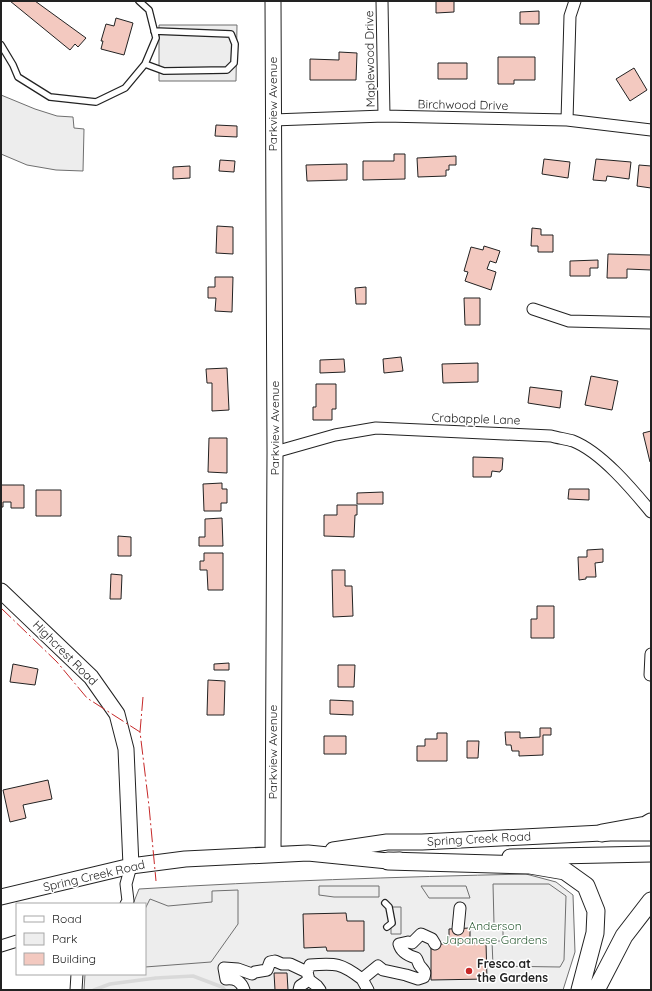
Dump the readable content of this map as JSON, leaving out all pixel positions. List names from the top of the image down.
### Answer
{
  "streets": {
    "street": [
      "Maplewood Drive",
      "Parkview Avenue",
      "Birchwood Drive",
      "Crabapple Lane",
      "Highcrest Road",
      "Spring Creek Road"
    ]
  },
  "crossings": [
    ["Maplewood Drive", "Birchwood Drive"],
    ["Parkview Avenue", "Birchwood Drive"],
    ["Parkview Avenue", "Crabapple Lane"],
    ["Parkview Avenue", "Spring Creek Road"],
    ["Highcrest Road", "Spring Creek Road"]
  ],
  "parks": ["Anderson Japanese Gardens"],
  "places": ["Fresco at the Gardens"],
  "legend": ["Road", "Park", "Building"]
}
